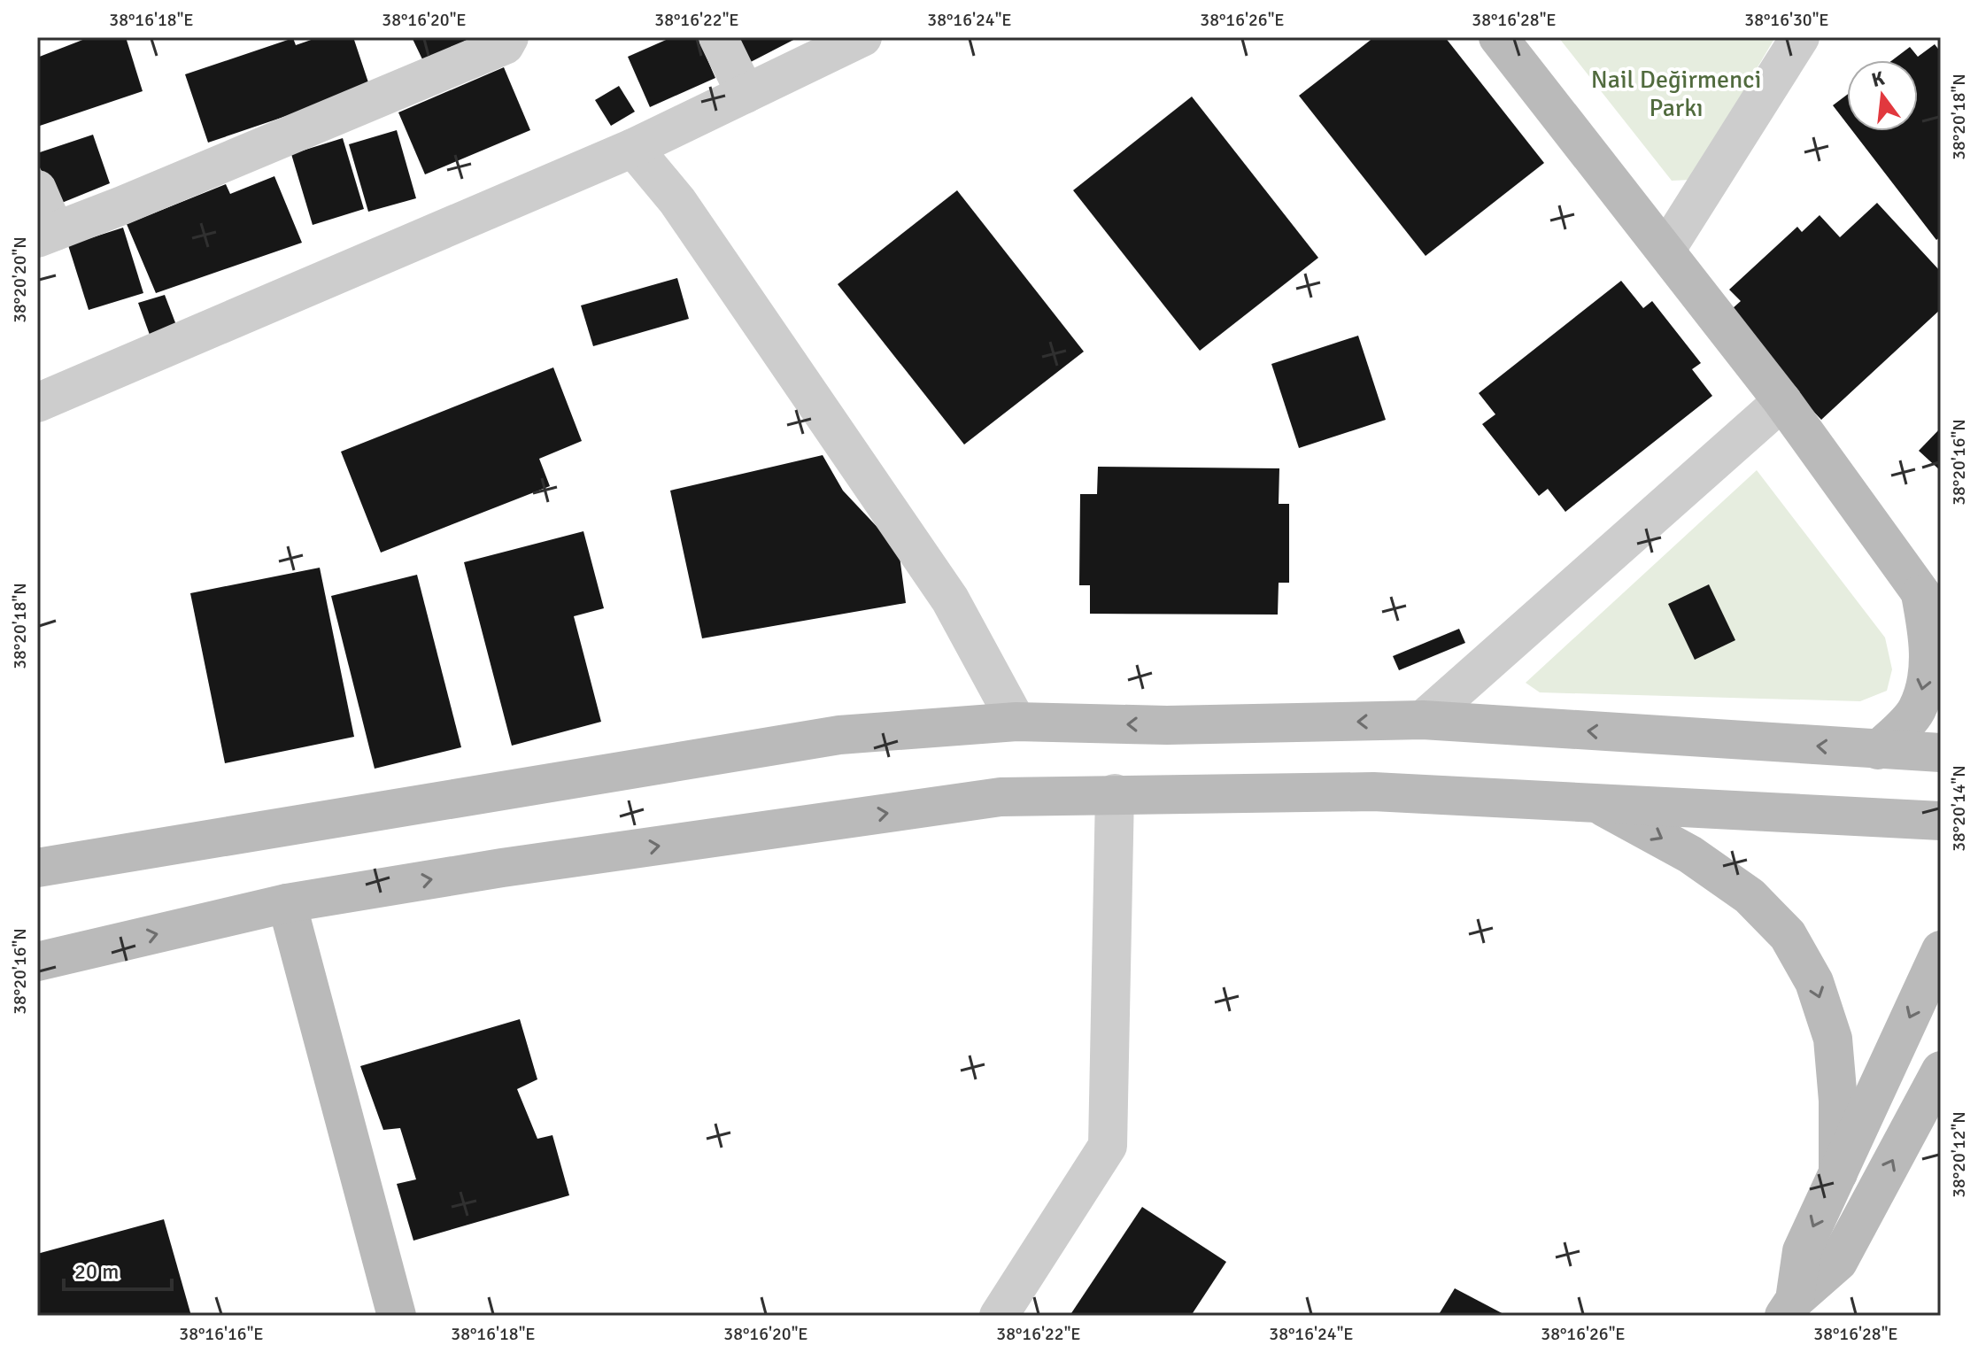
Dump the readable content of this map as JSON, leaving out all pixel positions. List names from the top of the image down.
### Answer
{
  "parks": ["Nail Değirmenci Parkı"],
  "scale_bar": "20 m",
  "north": "top",
  "coordinates": [
    "38°16'18\"E",
    "38°16'20\"E",
    "38°16'22\"E",
    "38°16'24\"E",
    "38°16'26\"E",
    "38°16'28\"E",
    "38°16'30\"E",
    "38°20'18\"N",
    "38°20'20\"N",
    "38°20'16\"N",
    "38°20'14\"N",
    "38°20'12\"N",
    "38°16'16\"E"
  ]
}
